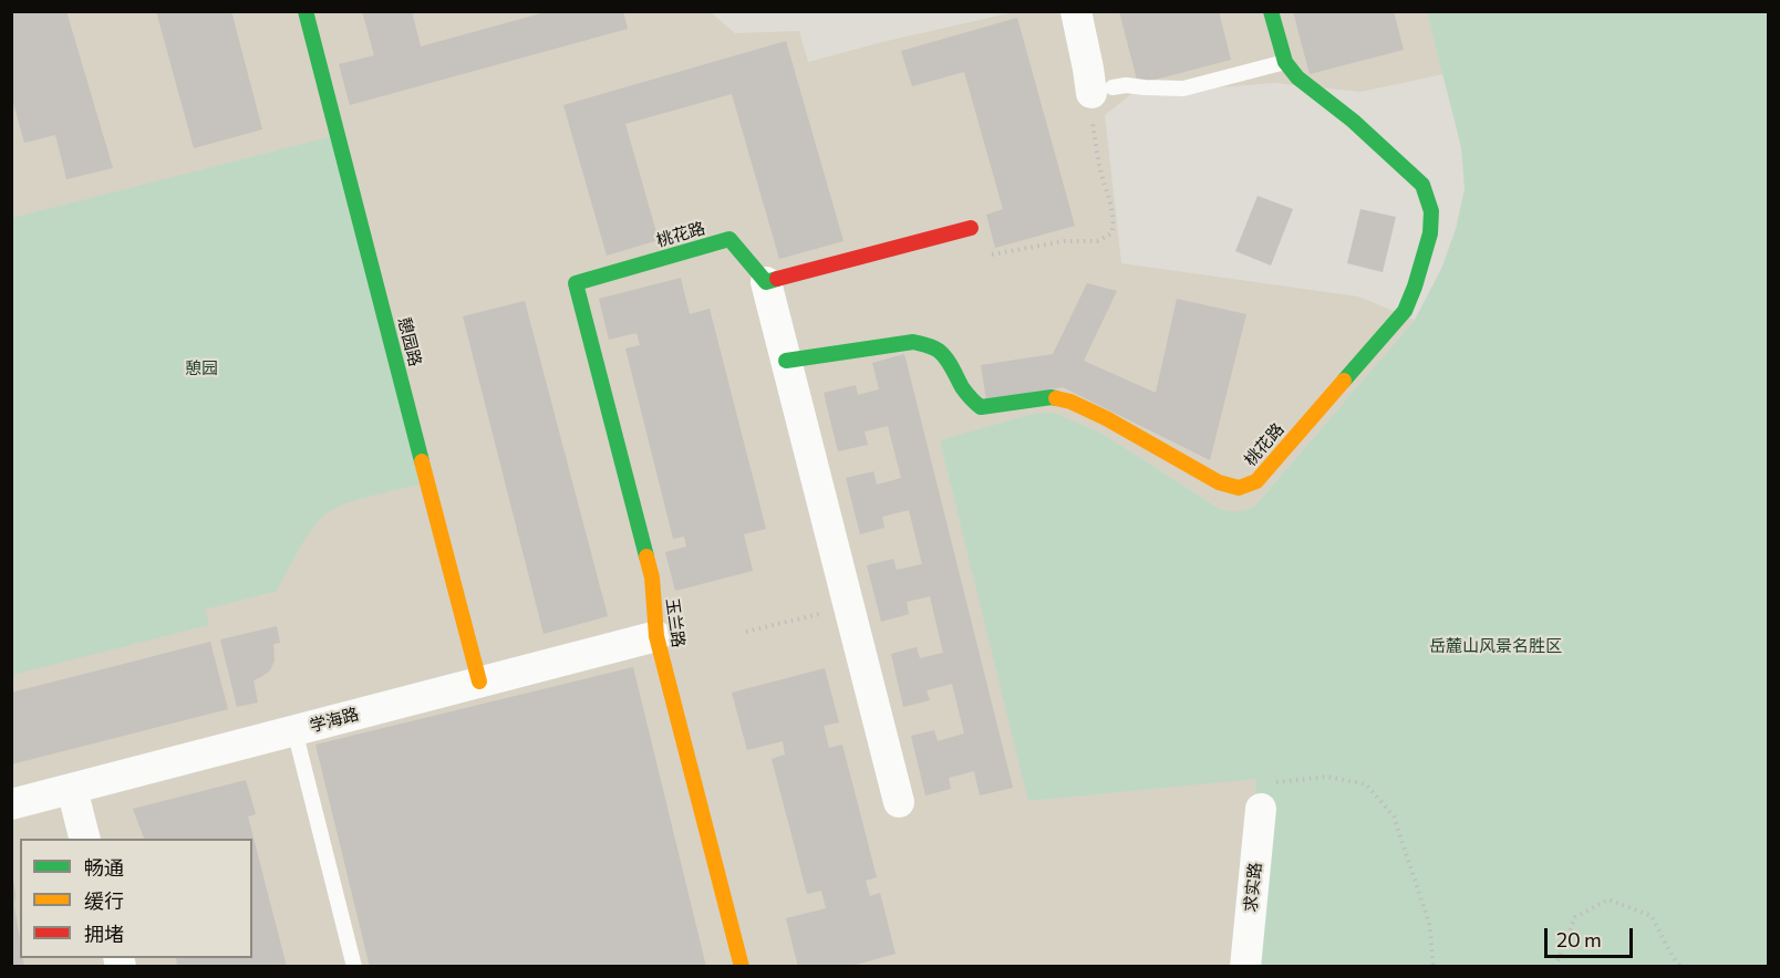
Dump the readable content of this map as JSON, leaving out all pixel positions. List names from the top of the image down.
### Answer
{
  "streets": {
    "street": [
      "桃花路",
      "憩园路",
      "玉兰路",
      "学海路",
      "求实路"
    ]
  },
  "crossings": [
    ["桃花路", "玉兰路"],
    ["憩园路", "学海路"],
    ["玉兰路", "学海路"]
  ],
  "parks": ["憩园", "岳麓山风景名胜区"],
  "legend": ["畅通", "缓行", "拥堵"],
  "scale_bar": "20 m"
}
